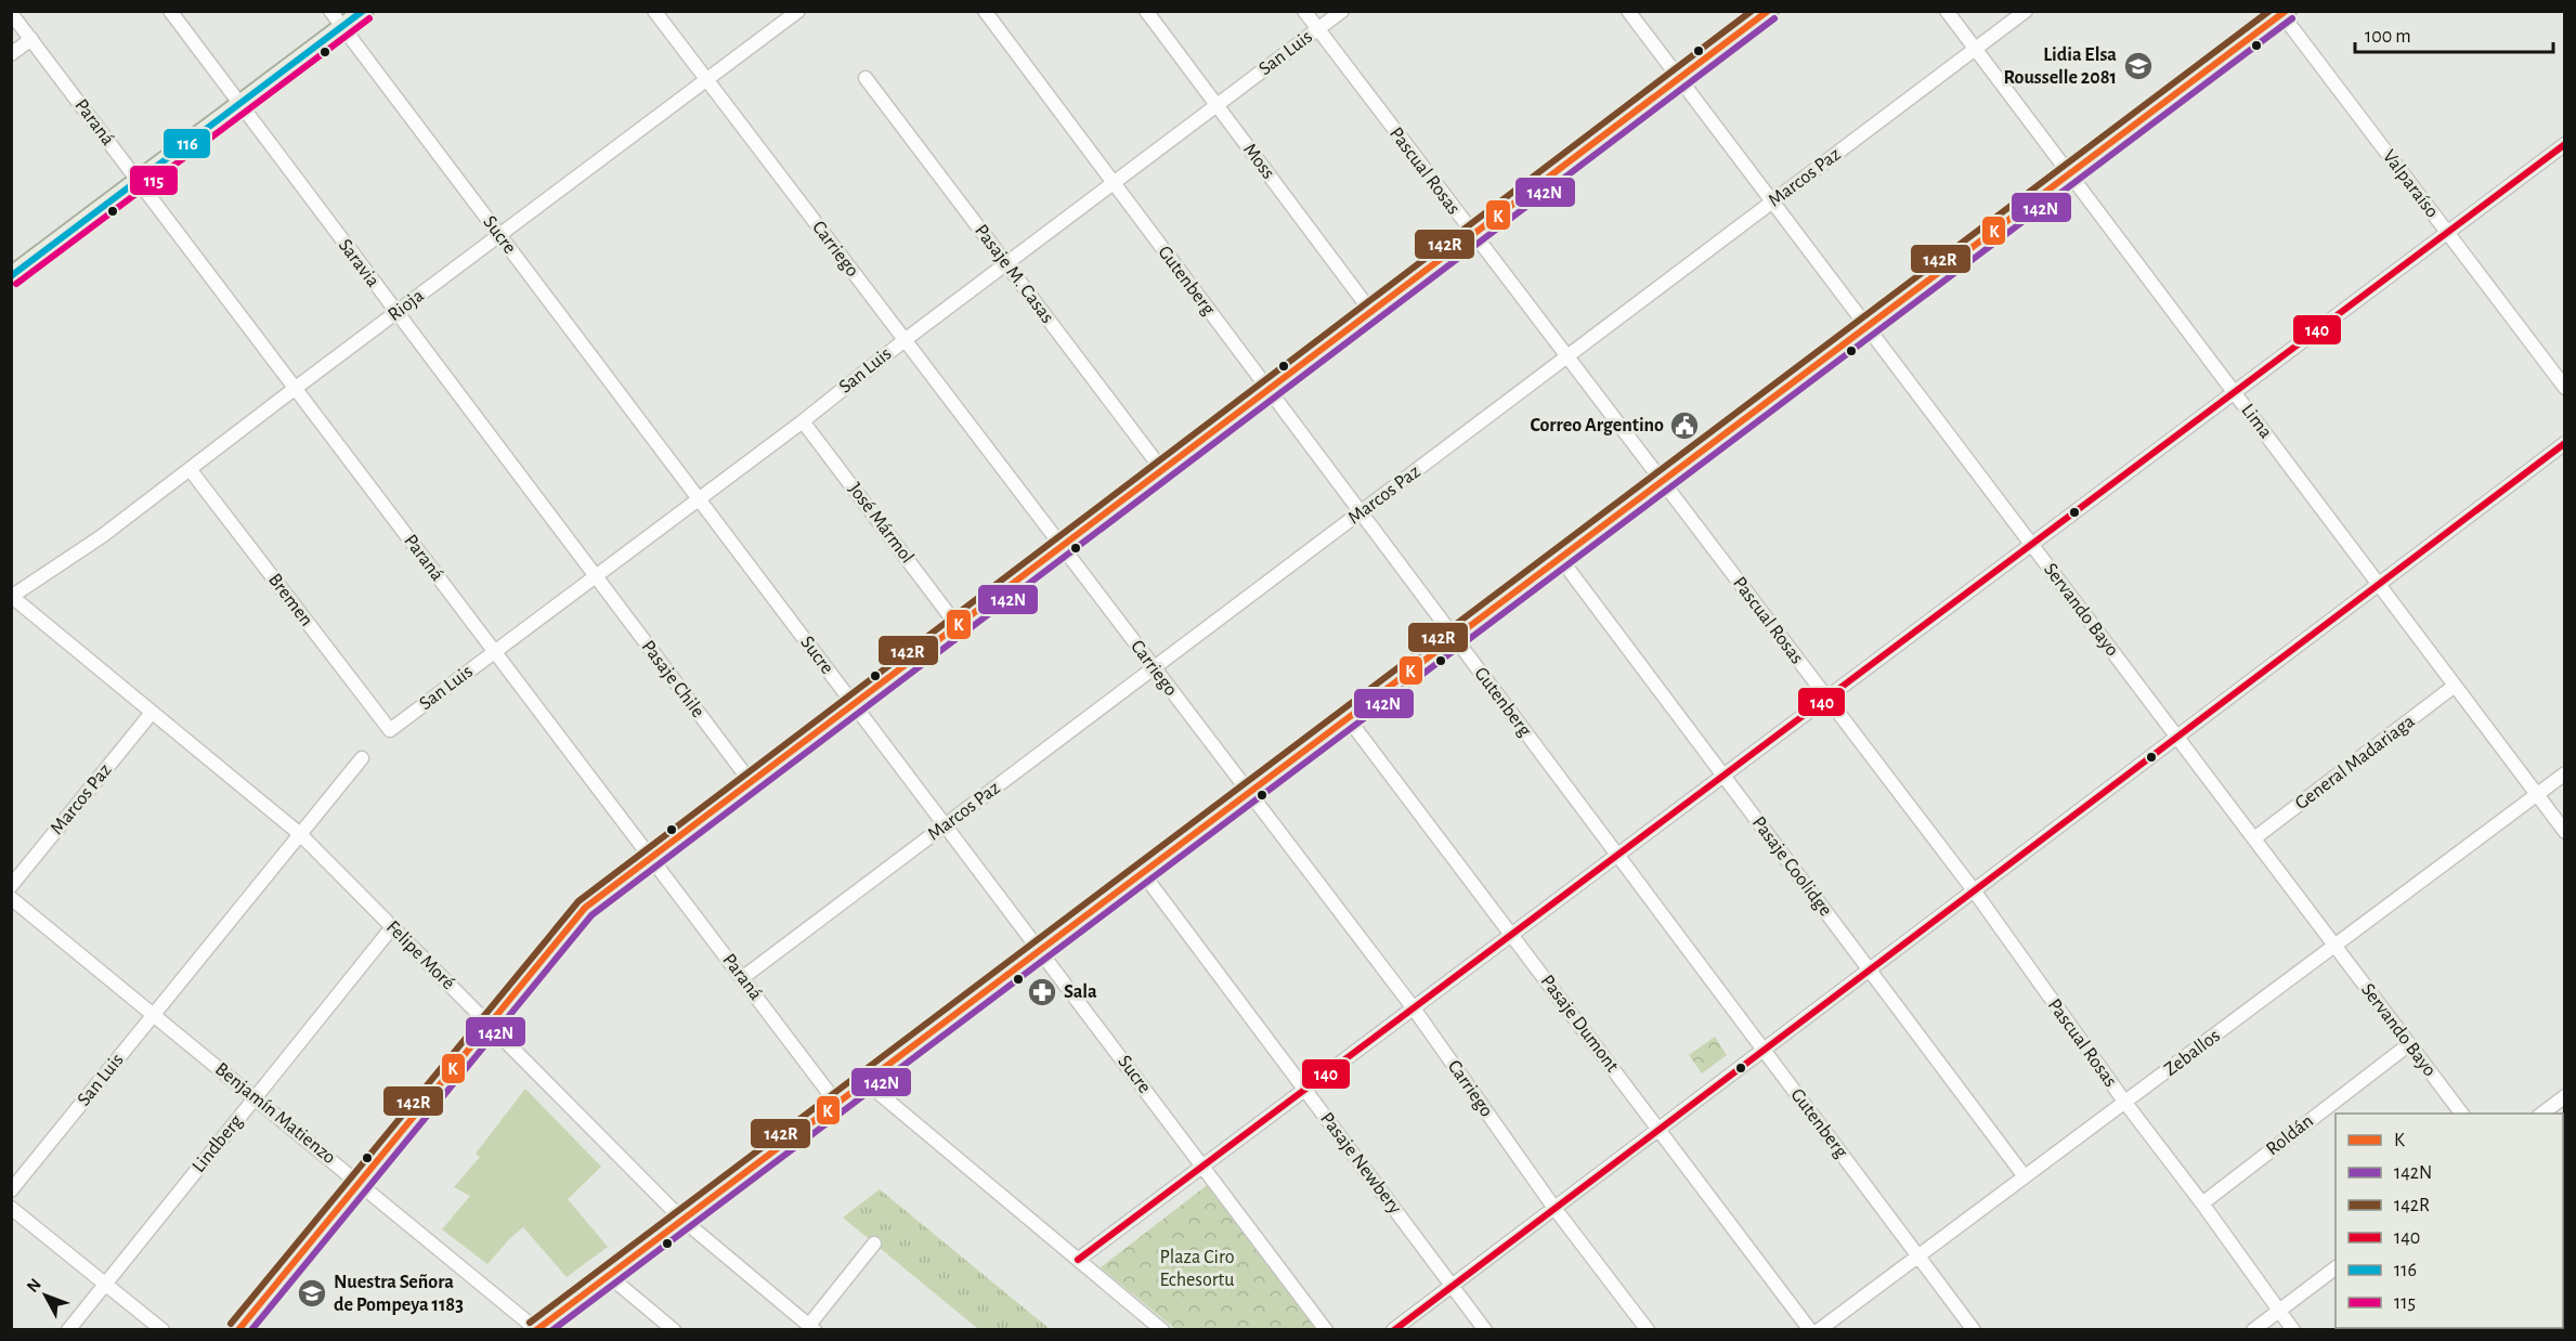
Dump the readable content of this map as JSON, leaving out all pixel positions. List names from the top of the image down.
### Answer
{
  "streets": {
    "street": [
      "San Luis",
      "Paraná",
      "Moss",
      "Pascual Rosas",
      "Marcos Paz",
      "Valparaíso",
      "Sucre",
      "Carriego",
      "Saravia",
      "Pasaje M. Casas",
      "Gutenberg",
      "Rioja",
      "Lima",
      "José Mármol",
      "Bremen",
      "Servando Bayo",
      "Pasaje Chile",
      "General Madariaga",
      "Pasaje Coolidge",
      "Felipe Moré",
      "Pasaje Dumont",
      "Zeballos",
      "Benjamín Matienzo",
      "Roldán",
      "Lindberg",
      "Pasaje Newbery"
    ]
  },
  "crossings": [
    ["San Luis", "Paraná"],
    ["San Luis", "Moss"],
    ["San Luis", "Pascual Rosas"],
    ["San Luis", "Sucre"],
    ["San Luis", "Carriego"],
    ["San Luis", "Saravia"],
    ["San Luis", "Pasaje M. Casas"],
    ["San Luis", "Gutenberg"],
    ["San Luis", "José Mármol"],
    ["San Luis", "Bremen"],
    ["San Luis", "Pasaje Chile"],
    ["San Luis", "Felipe Moré"],
    ["San Luis", "Benjamín Matienzo"],
    ["Paraná", "Marcos Paz"],
    ["Paraná", "Rioja"],
    ["Pascual Rosas", "Marcos Paz"],
    ["Pascual Rosas", "Zeballos"],
    ["Pascual Rosas", "Roldán"],
    ["Marcos Paz", "Sucre"],
    ["Marcos Paz", "Carriego"],
    ["Marcos Paz", "Gutenberg"],
    ["Marcos Paz", "Lima"],
    ["Marcos Paz", "Servando Bayo"],
    ["Marcos Paz", "Felipe Moré"],
    ["Sucre", "Rioja"],
    ["Carriego", "Rioja"],
    ["Saravia", "Rioja"],
    ["Saravia", "Pasaje Chile"],
    ["Gutenberg", "Zeballos"],
    ["Rioja", "Bremen"],
    ["Rioja", "Felipe Moré"],
    ["Lima", "General Madariaga"],
    ["Lima", "Zeballos"],
    ["Servando Bayo", "General Madariaga"],
    ["Servando Bayo", "Zeballos"],
    ["Servando Bayo", "Roldán"],
    ["Pasaje Coolidge", "Zeballos"],
    ["Felipe Moré", "Lindberg"],
    ["Benjamín Matienzo", "Lindberg"]
  ],
  "parks": ["Plaza Ciro Echesortu"],
  "places": {
    "school or university": ["Lidia Elsa Rousselle 2081", "Nuestra Señora de Pompeya 1183"],
    "public building": ["Correo Argentino"],
    "pharmacy": ["Sala"]
  },
  "lines": [
    "transit line K",
    "transit line 142R",
    "transit line 116",
    "transit line 142N",
    "transit line 115",
    "transit line 140"
  ],
  "legend": [
    "K",
    "142N",
    "142R",
    "140",
    "116",
    "115"
  ],
  "scale_bar": "100 m",
  "north": "top left"
}
